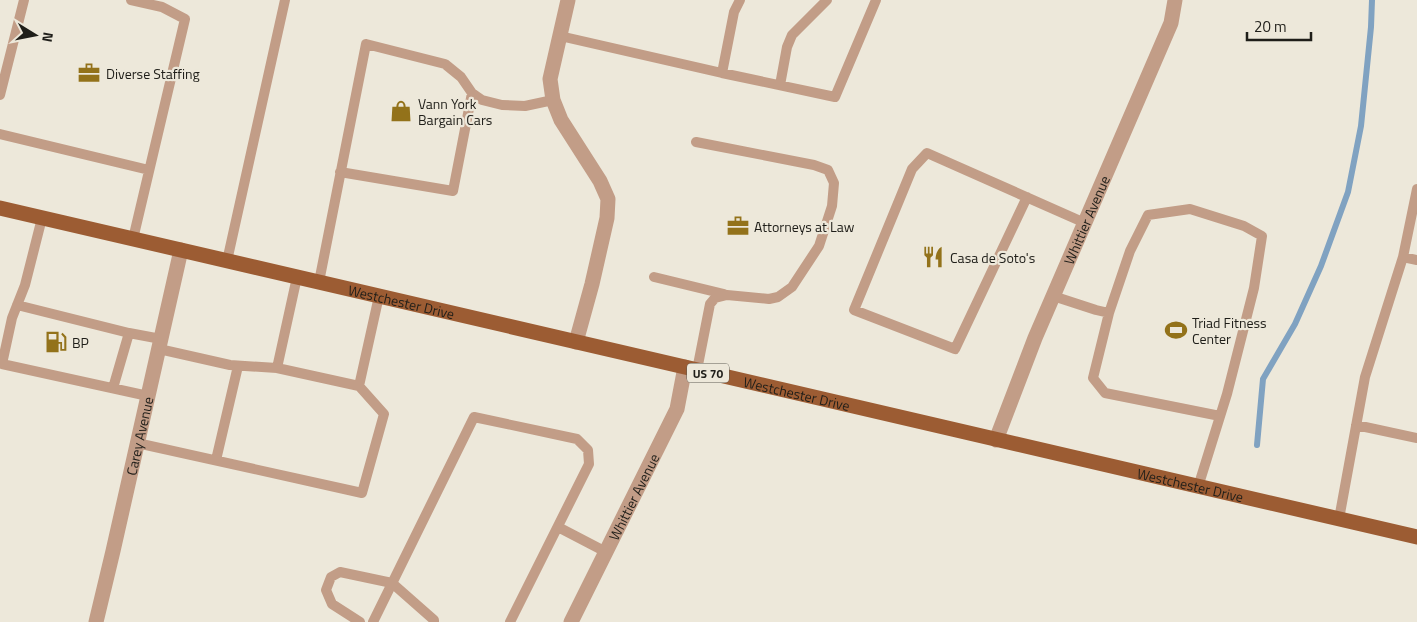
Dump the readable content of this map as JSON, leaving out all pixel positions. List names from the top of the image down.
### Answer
{
  "streets": {
    "main road": ["Westchester Drive", "US 70"],
    "street": ["Whittier Avenue", "Carey Avenue"]
  },
  "crossings": [
    ["Whittier Avenue", "Westchester Drive"],
    ["Westchester Drive", "Carey Avenue"]
  ],
  "places": {
    "office": ["Diverse Staffing", "Attorneys at Law"],
    "shop": ["Vann York Bargain Cars"],
    "restaurant": ["Casa de Soto's"],
    "sports": ["Triad Fitness Center"],
    "fuel station": ["BP"]
  },
  "scale_bar": "20 m",
  "north": "right"
}
